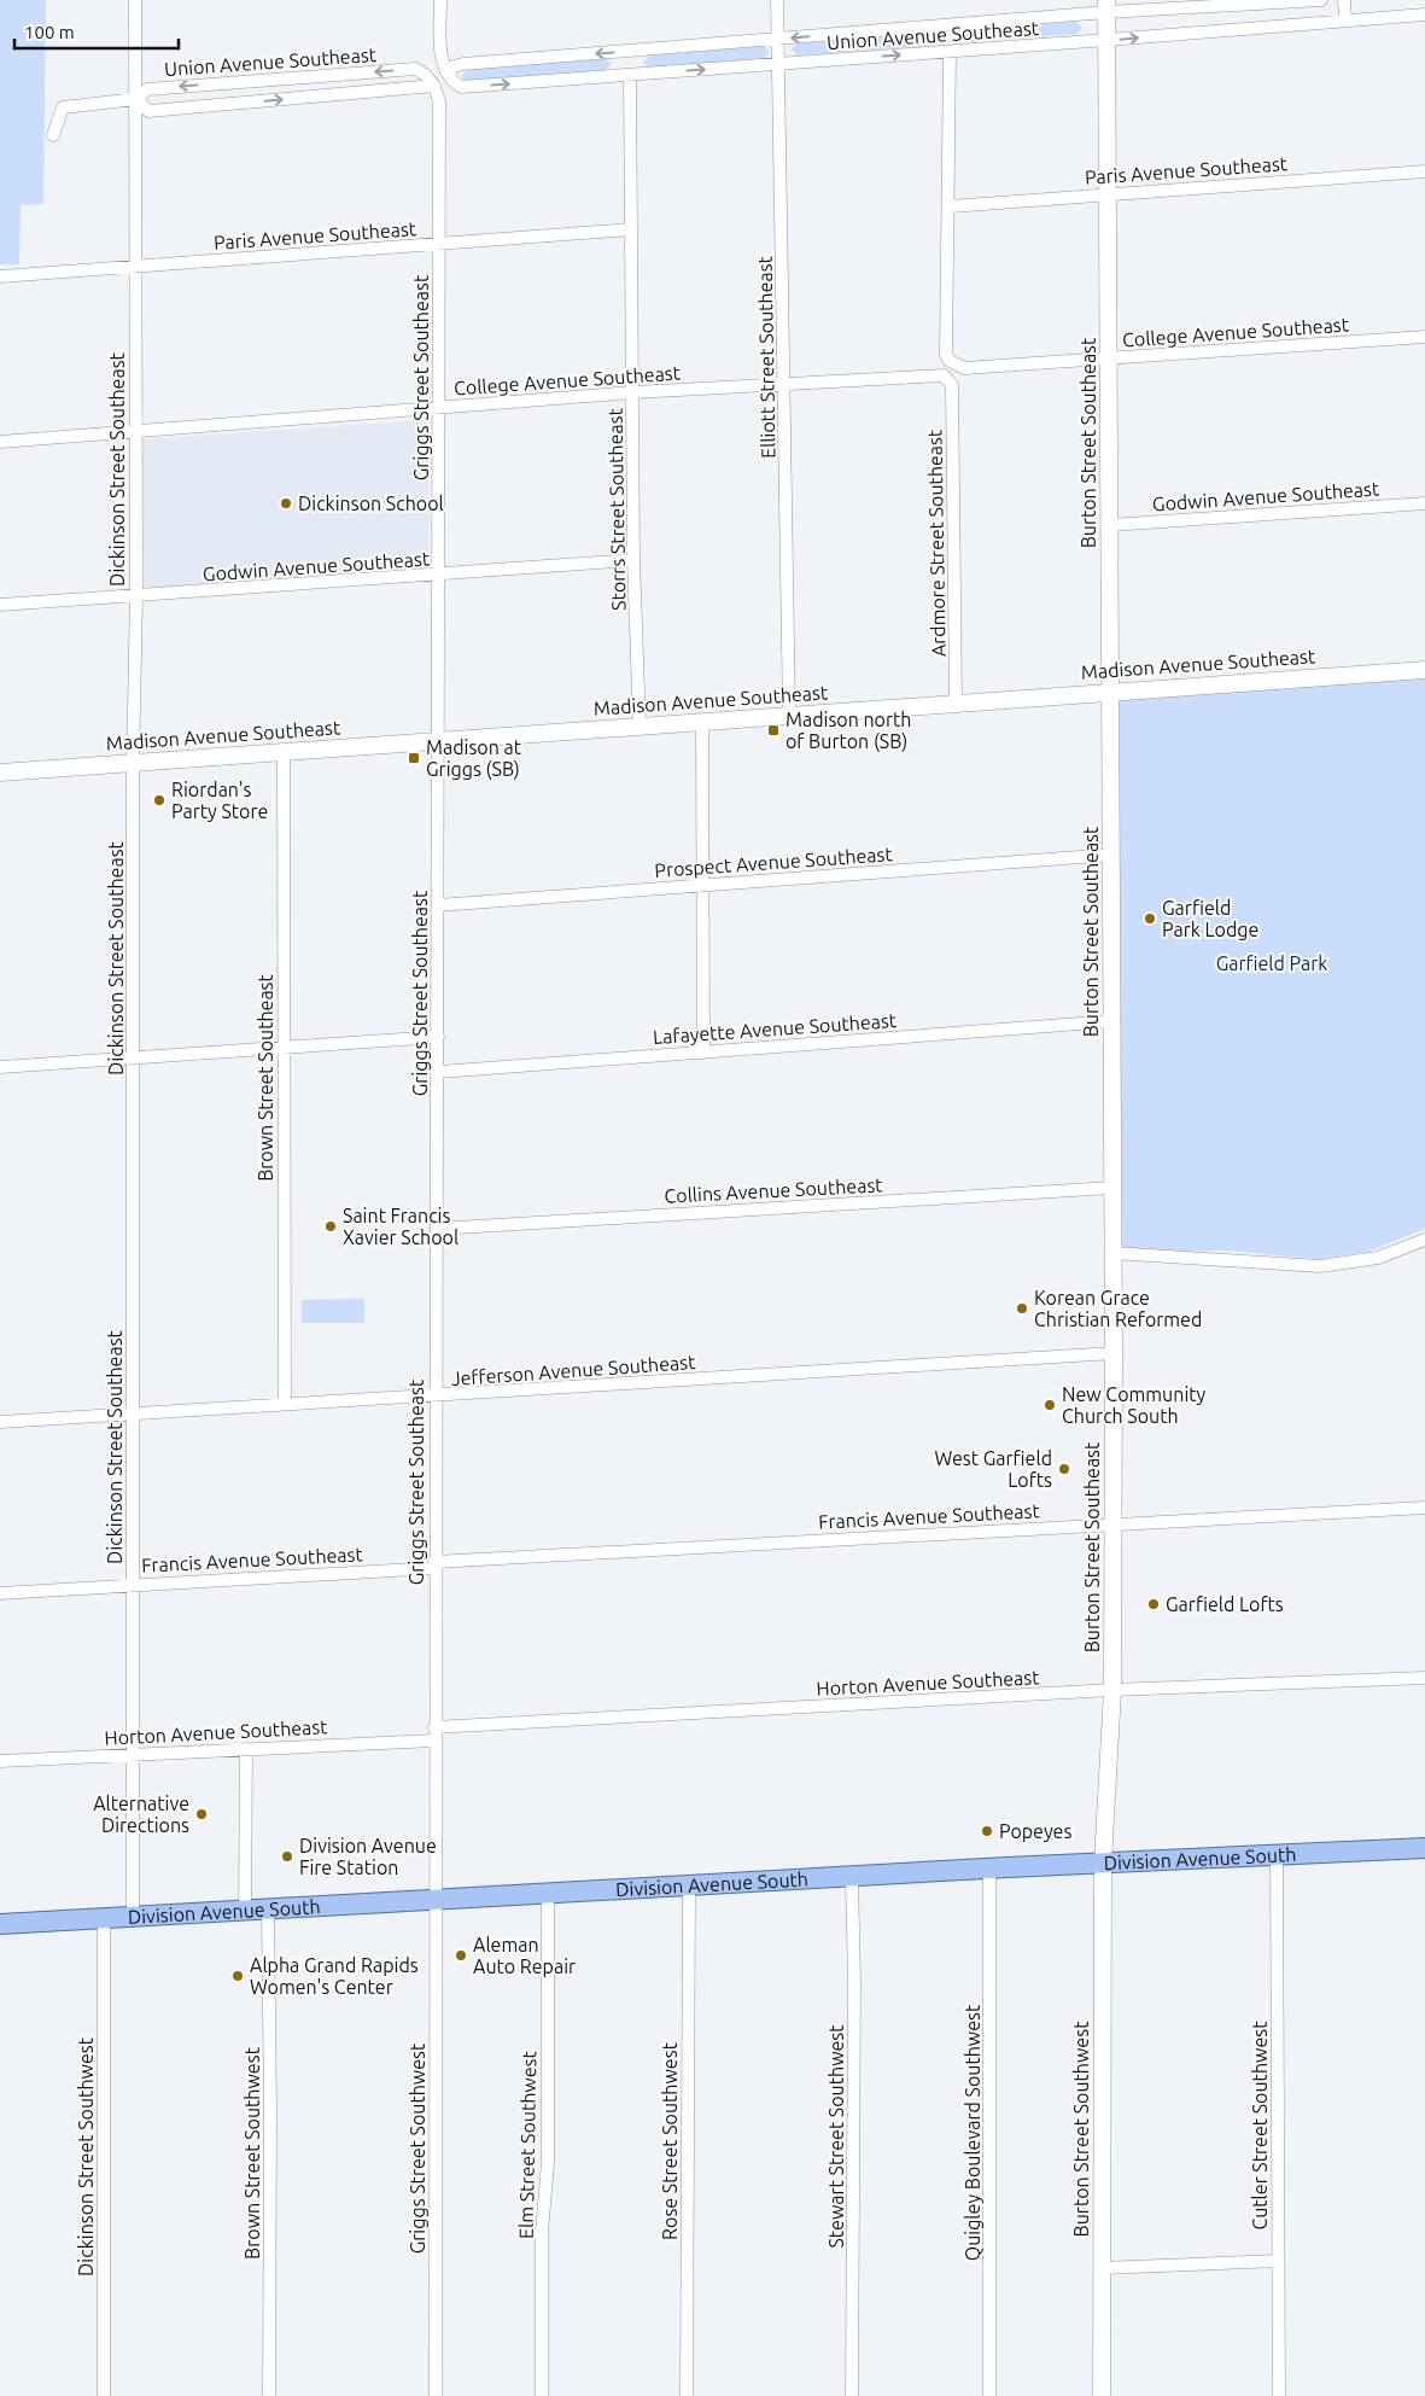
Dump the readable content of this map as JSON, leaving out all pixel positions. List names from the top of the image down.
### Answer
{
  "streets": {
    "main road": [
      "Burton Street Southeast",
      "Madison Avenue Southeast",
      "Division Avenue South",
      "Burton Street Southwest"
    ],
    "street": [
      "Union Avenue Southeast",
      "Paris Avenue Southeast",
      "College Avenue Southeast",
      "Elliott Street Southeast",
      "Griggs Street Southeast",
      "Dickinson Street Southeast",
      "Godwin Avenue Southeast",
      "Storrs Street Southeast",
      "Ardmore Street Southeast",
      "Prospect Avenue Southeast",
      "Lafayette Avenue Southeast",
      "Brown Street Southeast",
      "Collins Avenue Southeast",
      "Jefferson Avenue Southeast",
      "Francis Avenue Southeast",
      "Horton Avenue Southeast",
      "Cutler Street Southwest",
      "Quigley Boulevard Southwest",
      "Stewart Street Southwest",
      "Rose Street Southwest",
      "Elm Street Southwest",
      "Griggs Street Southwest",
      "Brown Street Southwest",
      "Dickinson Street Southwest"
    ]
  },
  "crossings": [
    ["Union Avenue Southeast", "Elliott Street Southeast"],
    ["Union Avenue Southeast", "Griggs Street Southeast"],
    ["Union Avenue Southeast", "Burton Street Southeast"],
    ["Union Avenue Southeast", "Dickinson Street Southeast"],
    ["Union Avenue Southeast", "Storrs Street Southeast"],
    ["Paris Avenue Southeast", "College Avenue Southeast"],
    ["Paris Avenue Southeast", "Griggs Street Southeast"],
    ["Paris Avenue Southeast", "Burton Street Southeast"],
    ["Paris Avenue Southeast", "Dickinson Street Southeast"],
    ["Paris Avenue Southeast", "Storrs Street Southeast"],
    ["College Avenue Southeast", "Elliott Street Southeast"],
    ["College Avenue Southeast", "Griggs Street Southeast"],
    ["College Avenue Southeast", "Burton Street Southeast"],
    ["College Avenue Southeast", "Dickinson Street Southeast"],
    ["College Avenue Southeast", "Storrs Street Southeast"],
    ["College Avenue Southeast", "Ardmore Street Southeast"],
    ["Elliott Street Southeast", "Madison Avenue Southeast"],
    ["Griggs Street Southeast", "Godwin Avenue Southeast"],
    ["Griggs Street Southeast", "Madison Avenue Southeast"],
    ["Griggs Street Southeast", "Prospect Avenue Southeast"],
    ["Griggs Street Southeast", "Lafayette Avenue Southeast"],
    ["Griggs Street Southeast", "Collins Avenue Southeast"],
    ["Griggs Street Southeast", "Jefferson Avenue Southeast"],
    ["Griggs Street Southeast", "Francis Avenue Southeast"],
    ["Griggs Street Southeast", "Horton Avenue Southeast"],
    ["Griggs Street Southeast", "Division Avenue South"],
    ["Griggs Street Southeast", "Griggs Street Southwest"],
    ["Burton Street Southeast", "Godwin Avenue Southeast"],
    ["Burton Street Southeast", "Madison Avenue Southeast"],
    ["Burton Street Southeast", "Prospect Avenue Southeast"],
    ["Burton Street Southeast", "Lafayette Avenue Southeast"],
    ["Burton Street Southeast", "Collins Avenue Southeast"],
    ["Burton Street Southeast", "Jefferson Avenue Southeast"],
    ["Burton Street Southeast", "Francis Avenue Southeast"],
    ["Burton Street Southeast", "Horton Avenue Southeast"],
    ["Burton Street Southeast", "Division Avenue South"],
    ["Burton Street Southeast", "Burton Street Southwest"],
    ["Dickinson Street Southeast", "Godwin Avenue Southeast"],
    ["Dickinson Street Southeast", "Madison Avenue Southeast"],
    ["Dickinson Street Southeast", "Jefferson Avenue Southeast"],
    ["Dickinson Street Southeast", "Francis Avenue Southeast"],
    ["Dickinson Street Southeast", "Horton Avenue Southeast"],
    ["Dickinson Street Southeast", "Division Avenue South"],
    ["Godwin Avenue Southeast", "Storrs Street Southeast"],
    ["Storrs Street Southeast", "Madison Avenue Southeast"],
    ["Ardmore Street Southeast", "Madison Avenue Southeast"],
    ["Madison Avenue Southeast", "Brown Street Southeast"],
    ["Brown Street Southeast", "Jefferson Avenue Southeast"],
    ["Division Avenue South", "Cutler Street Southwest"],
    ["Division Avenue South", "Burton Street Southwest"],
    ["Division Avenue South", "Quigley Boulevard Southwest"],
    ["Division Avenue South", "Stewart Street Southwest"],
    ["Division Avenue South", "Rose Street Southwest"],
    ["Division Avenue South", "Elm Street Southwest"],
    ["Division Avenue South", "Griggs Street Southwest"],
    ["Division Avenue South", "Brown Street Southwest"],
    ["Division Avenue South", "Dickinson Street Southwest"]
  ],
  "parks": ["Garfield Park"],
  "places": {
    "other": [
      "Dickinson School",
      "Riordan's Party Store",
      "Garfield Park Lodge",
      "Saint Francis Xavier School",
      "Korean Grace Christian Reformed",
      "New Community Church South",
      "West Garfield Lofts",
      "Garfield Lofts",
      "Alternative Directions",
      "Popeyes",
      "Division Avenue Fire Station",
      "Aleman Auto Repair",
      "Alpha Grand Rapids Women's Center"
    ],
    "transit": ["Madison north of Burton (SB)", "Madison at Griggs (SB)"]
  },
  "scale_bar": "100 m"
}
